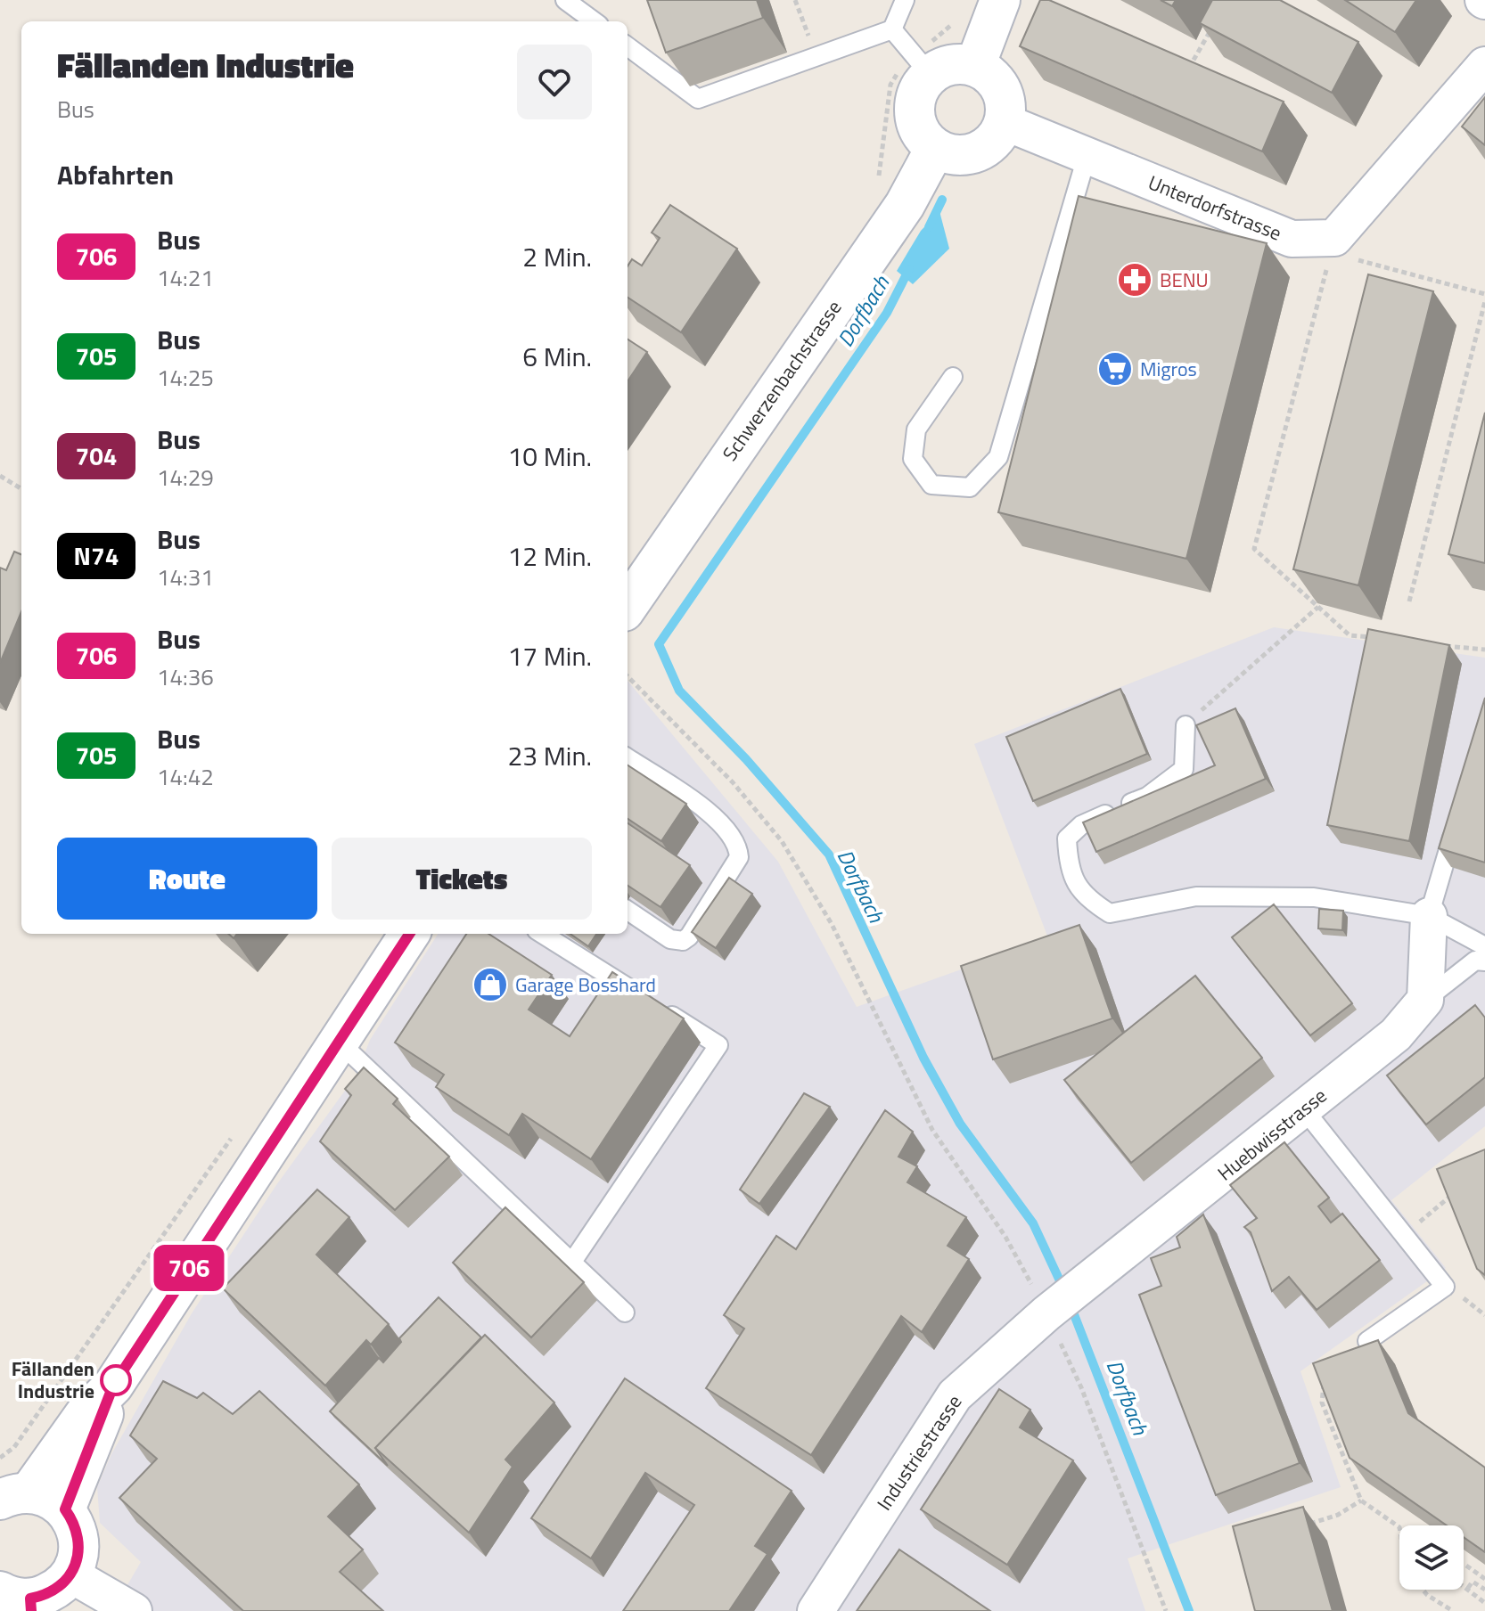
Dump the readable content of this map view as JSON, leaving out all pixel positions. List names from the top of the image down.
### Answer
{
  "streets": {
    "main road": ["Schwerzenbachstrasse"],
    "street": ["Unterdorfstrasse", "Huebwisstrasse", "Industriestrasse"]
  },
  "crossings": [
    ["Unterdorfstrasse", "Schwerzenbachstrasse"],
    ["Huebwisstrasse", "Industriestrasse"]
  ],
  "water": ["Dorfbach"],
  "places": {
    "pharmacy": ["BENU"],
    "supermarket": ["Migros"],
    "shop": ["Garage Bosshard"],
    "other": ["Fällanden Industrie"]
  },
  "lines": ["bus line 706"],
  "page": {
    "on_map": "706",
    "heading": [
      ["Fällanden Industrie", "Bus"],
      "Abfahrten"
    ],
    "list": [
      {
        "mark": "706",
        "name": "Bus",
        "note": "14:21",
        "value": "2 Min."
      },
      {
        "mark": "705",
        "name": "Bus",
        "note": "14:25",
        "value": "6 Min."
      },
      {
        "mark": "704",
        "name": "Bus",
        "note": "14:29",
        "value": "10 Min."
      },
      {
        "mark": "N74",
        "name": "Bus",
        "note": "14:31",
        "value": "12 Min."
      },
      {
        "mark": "706",
        "name": "Bus",
        "note": "14:36",
        "value": "17 Min."
      },
      {
        "mark": "705",
        "name": "Bus",
        "note": "14:42",
        "value": "23 Min."
      }
    ],
    "buttons": ["Route", "Tickets"]
  }
}
